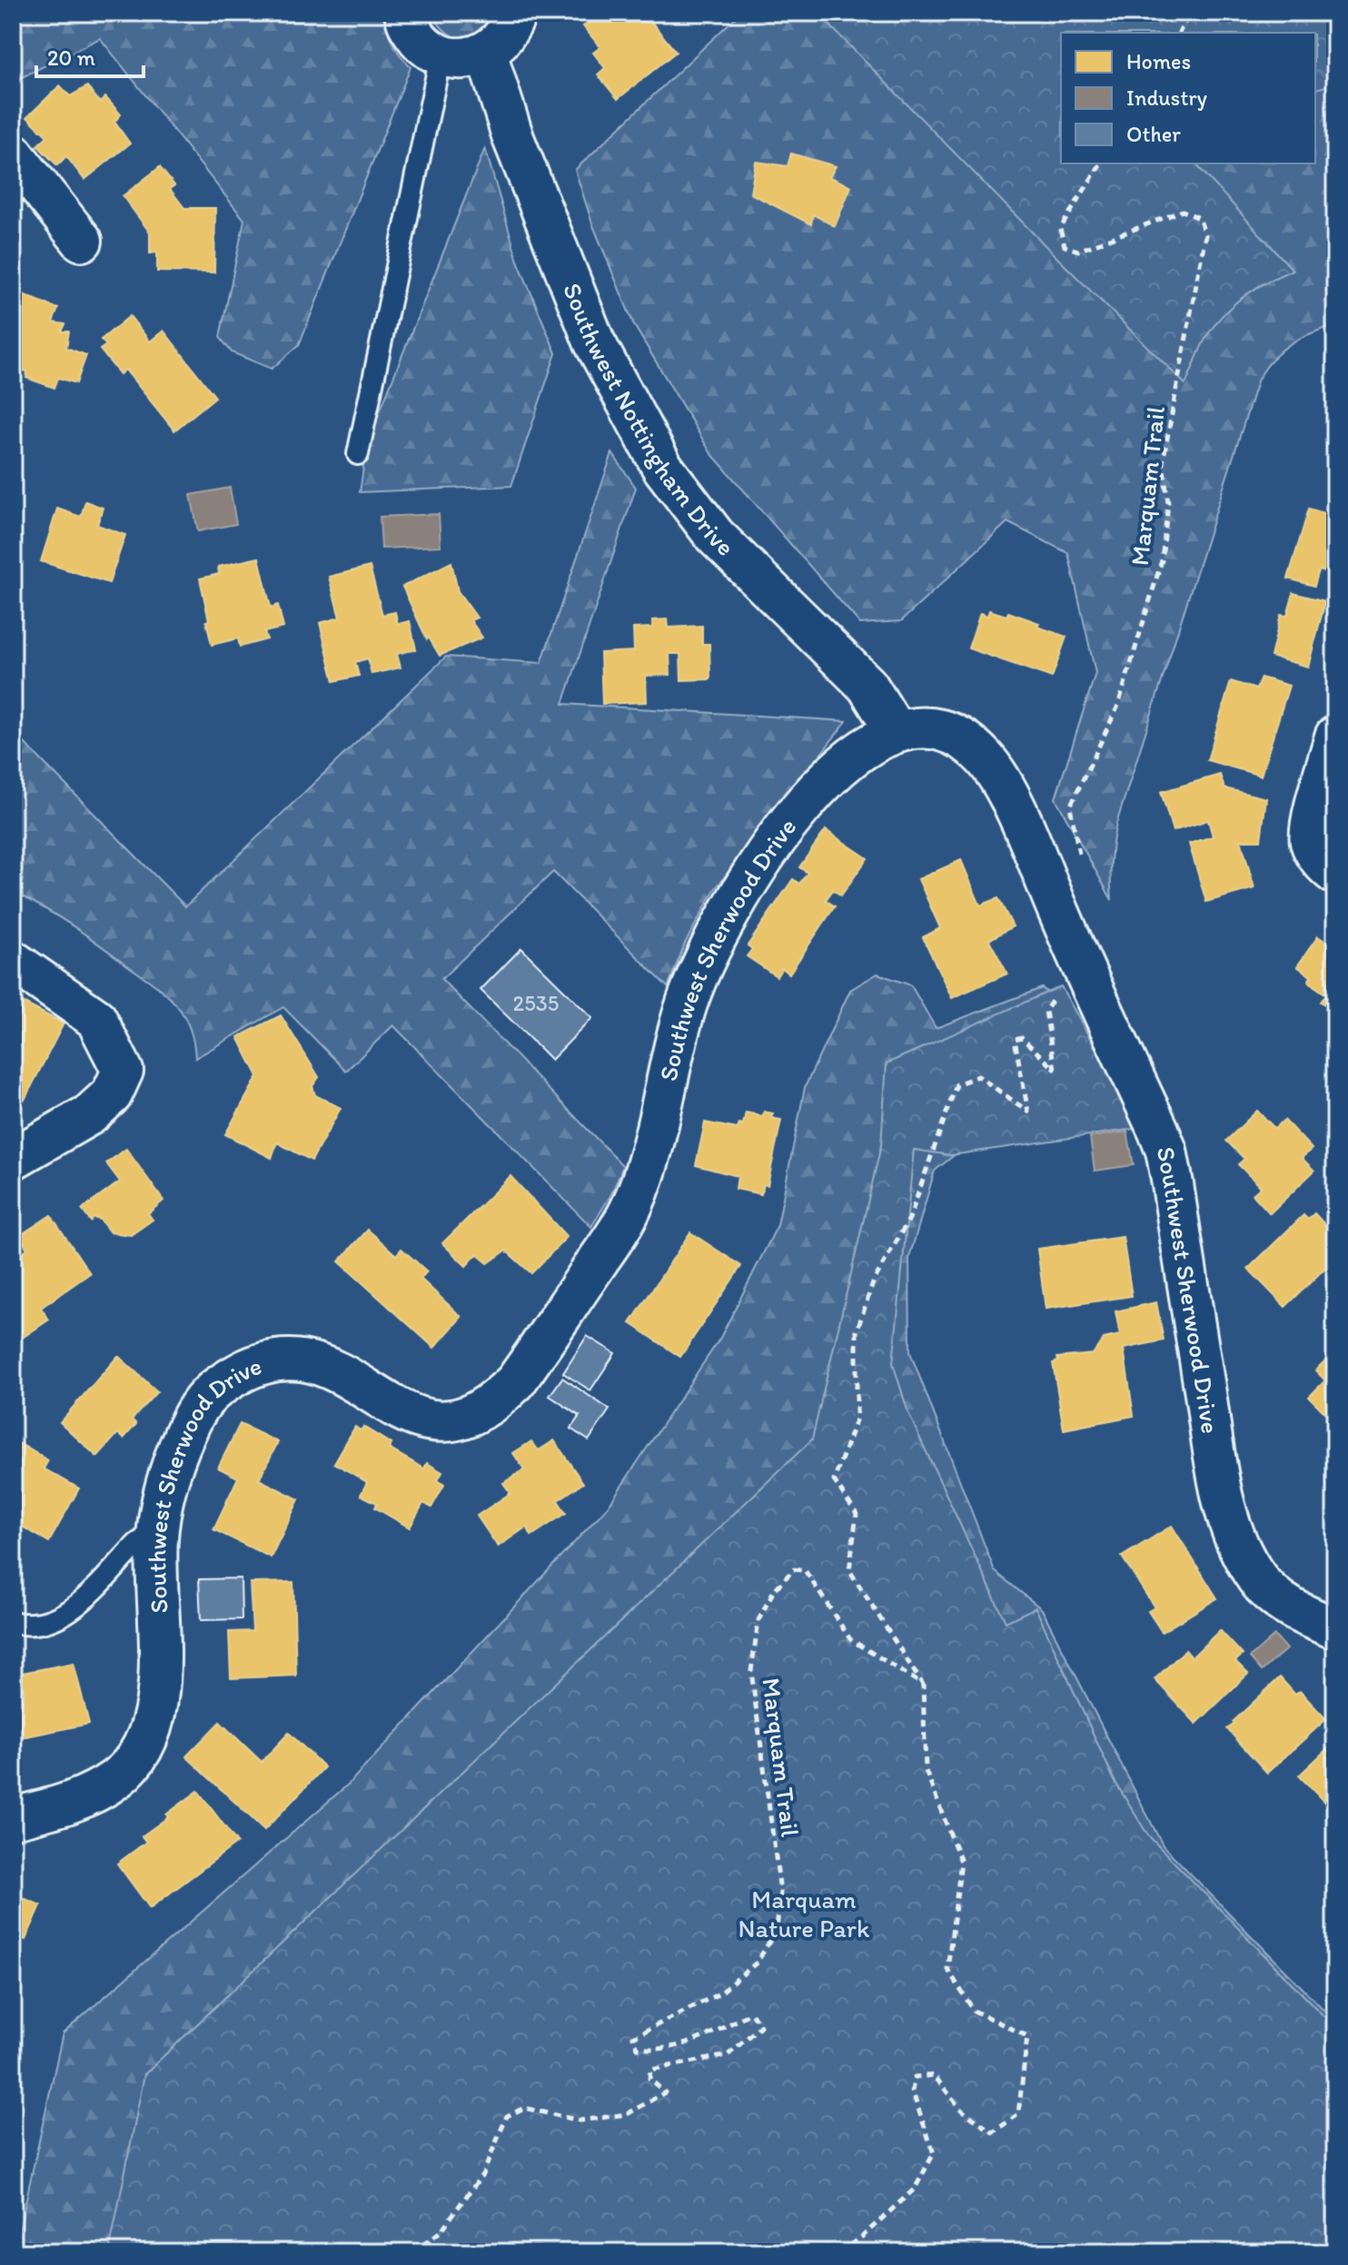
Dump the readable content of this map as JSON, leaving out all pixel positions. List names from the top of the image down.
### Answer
{
  "streets": {
    "street": ["Southwest Nottingham Drive", "Southwest Sherwood Drive"],
    "path": ["Marquam Trail"]
  },
  "crossings": [
    ["Southwest Nottingham Drive", "Southwest Sherwood Drive"]
  ],
  "parks": ["Marquam Nature Park"],
  "house_numbers": ["2535"],
  "legend": ["Homes", "Industry", "Other"],
  "scale_bar": "20 m"
}
